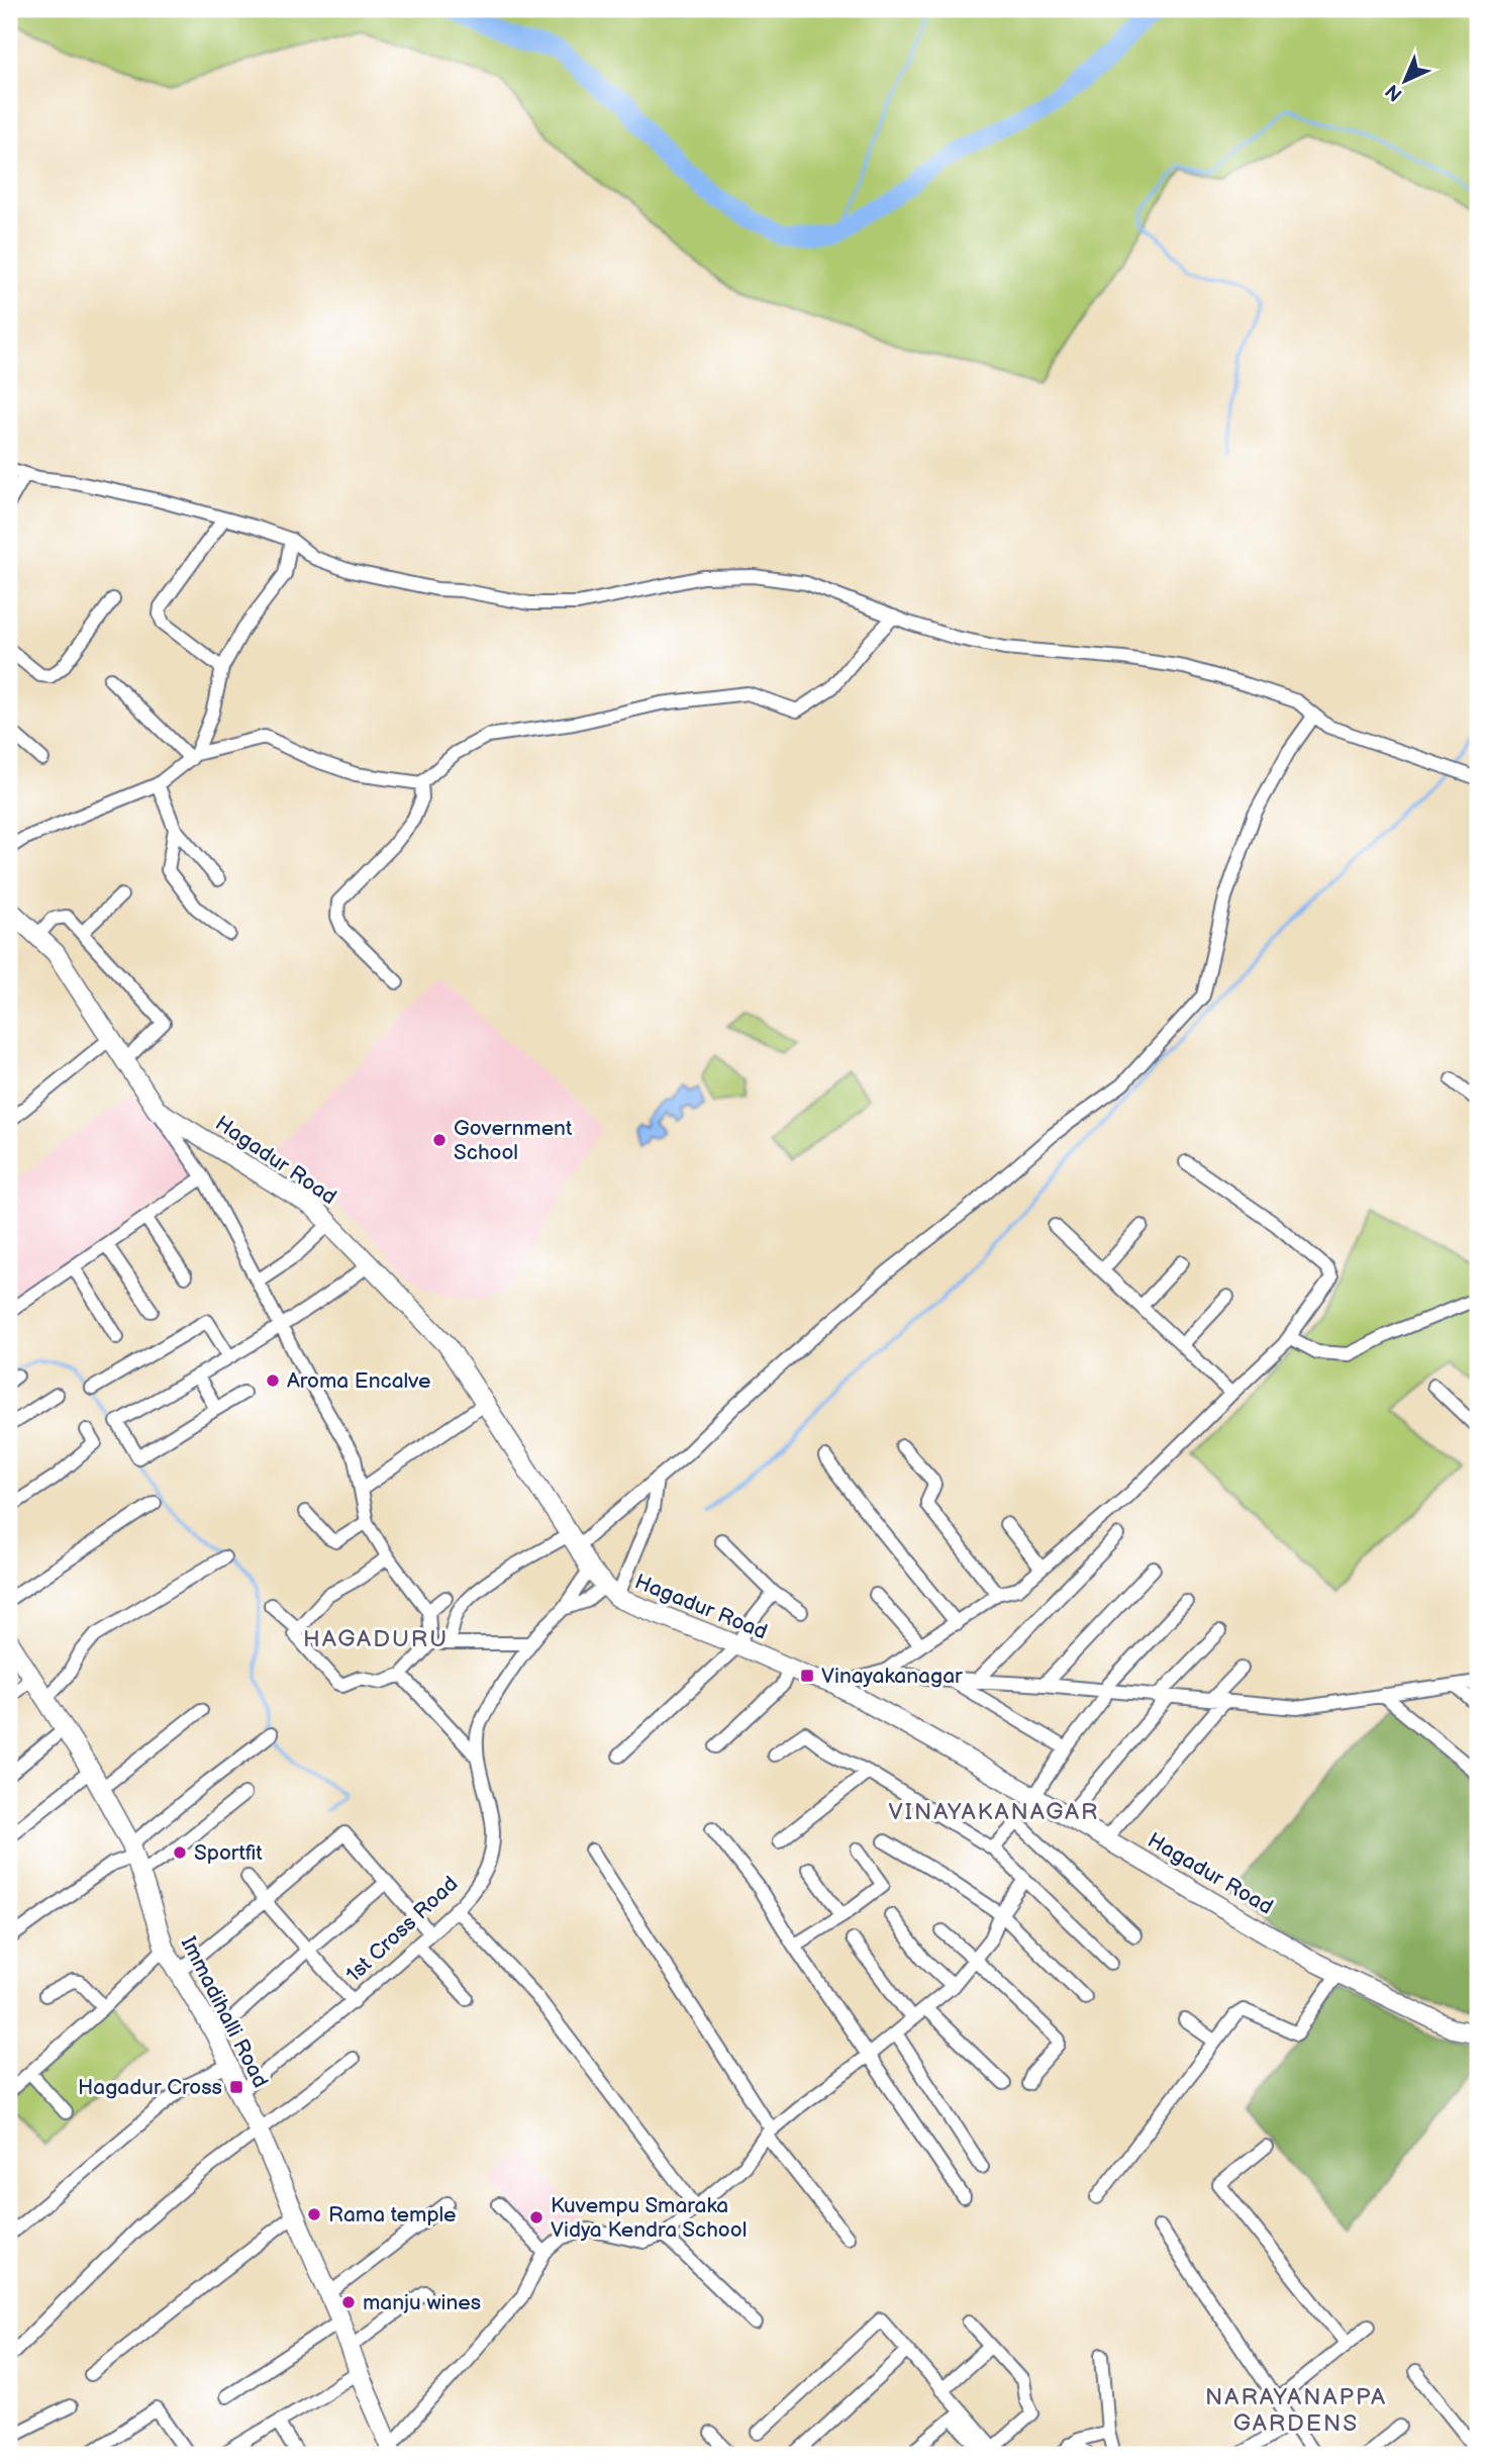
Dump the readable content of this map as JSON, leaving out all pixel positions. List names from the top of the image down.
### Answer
{
  "streets": {
    "street": ["Hagadur Road", "1st Cross Road", "Immadihalli Road"]
  },
  "crossings": [
    ["Hagadur Road", "1st Cross Road"],
    ["1st Cross Road", "Immadihalli Road"]
  ],
  "districts": ["HAGADURU", "VINAYAKANAGAR", "NARAYANAPPA GARDENS"],
  "places": {
    "other": [
      "Government School",
      "Aroma Encalve",
      "Sportfit",
      "Rama temple",
      "Kuvempu Smaraka Vidya Kendra School",
      "manju wines"
    ],
    "transit": ["Vinayakanagar", "Hagadur Cross"]
  },
  "north": "bottom left"
}
